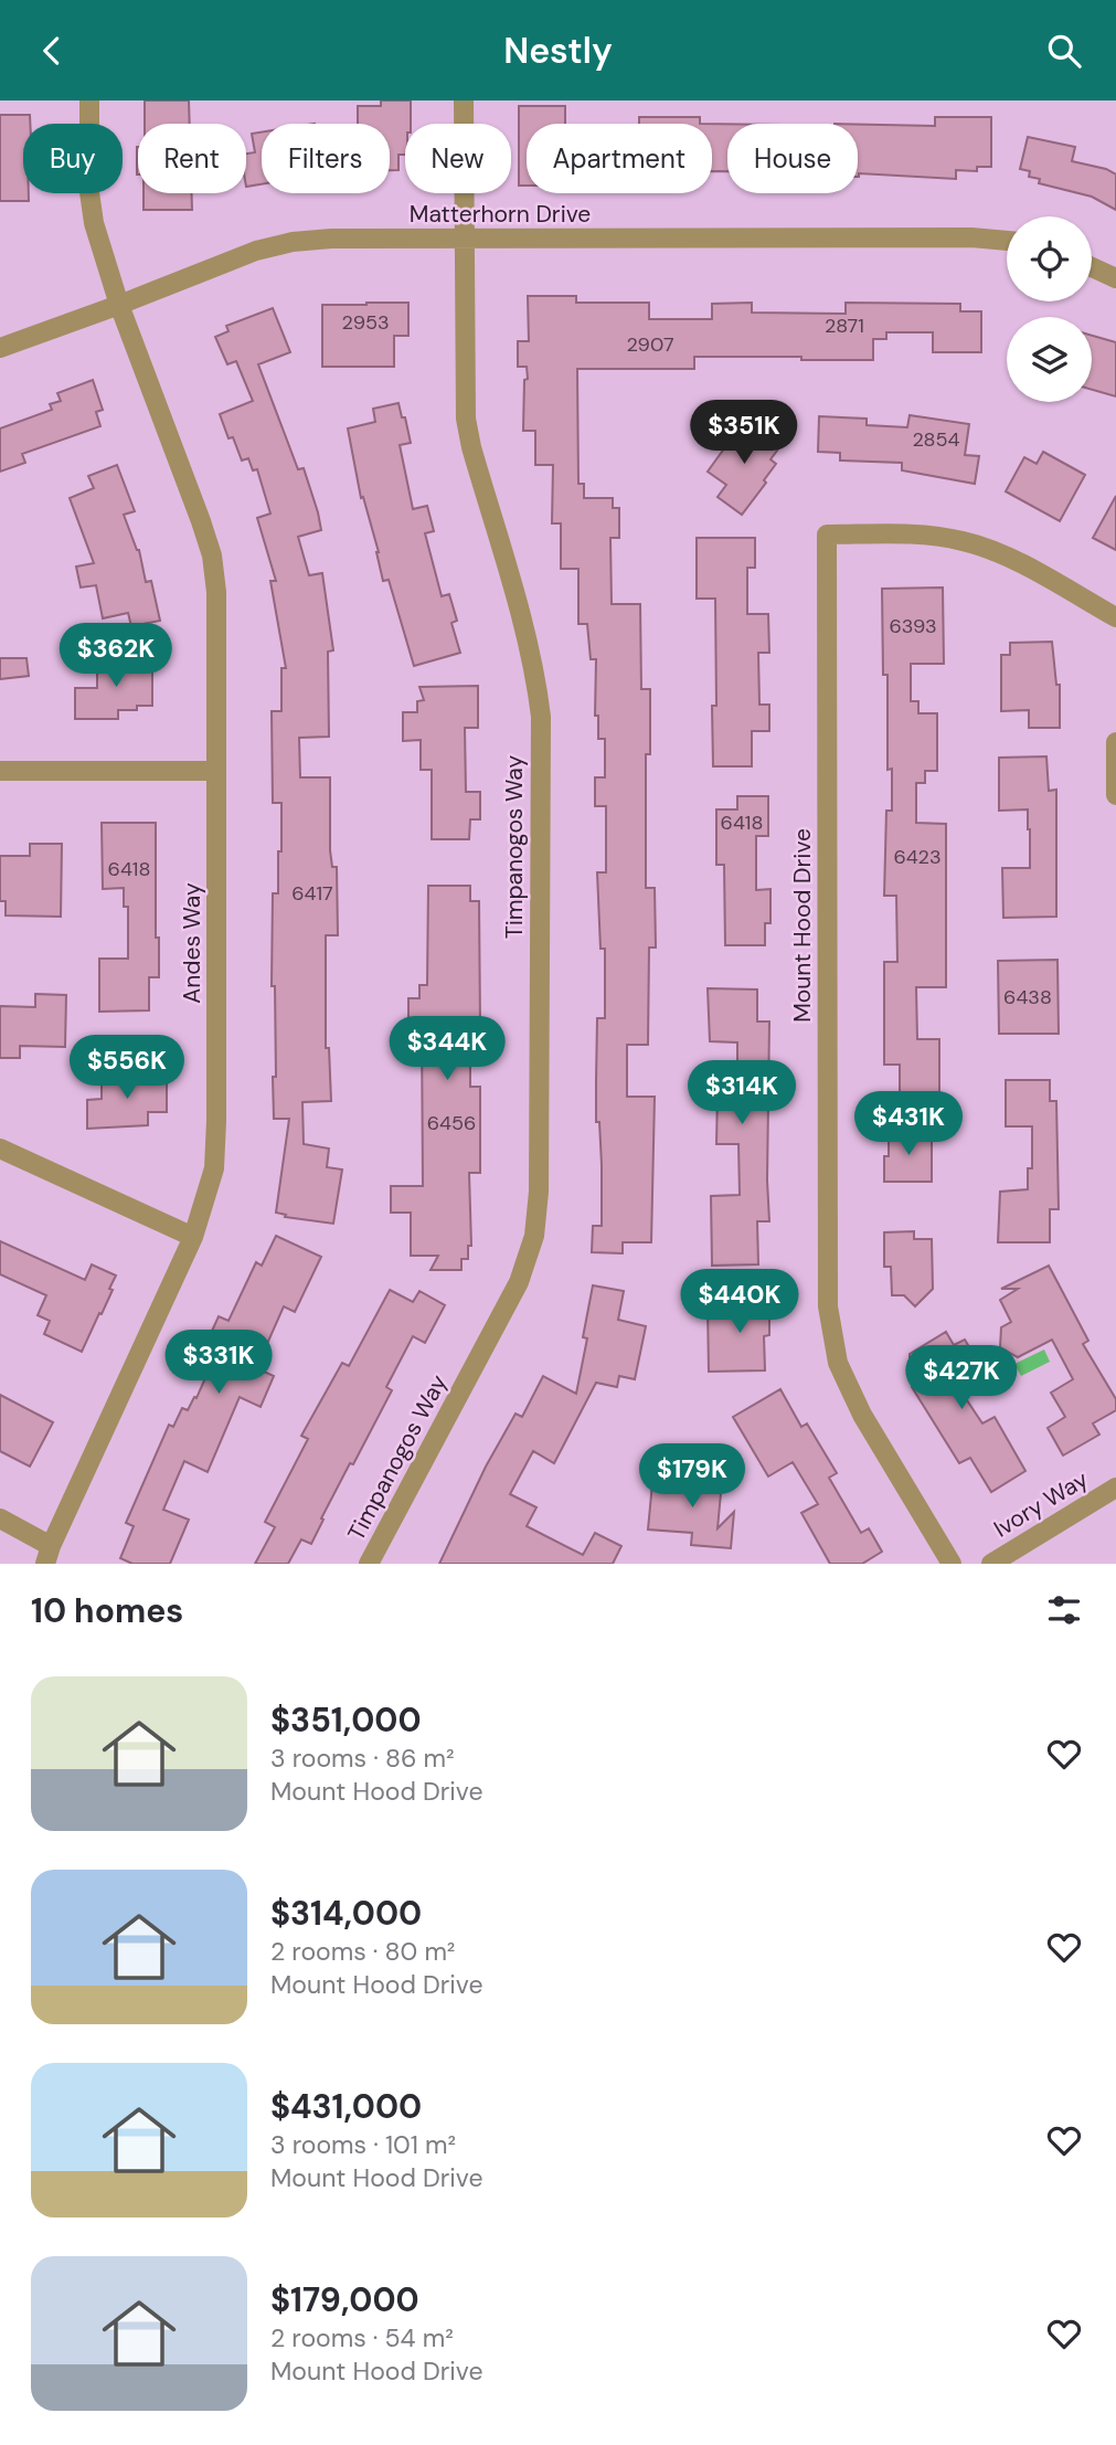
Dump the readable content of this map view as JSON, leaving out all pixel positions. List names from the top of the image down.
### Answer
{
  "streets": {
    "street": [
      "Matterhorn Drive",
      "Timpanogos Way",
      "Mount Hood Drive",
      "Andes Way",
      "Ivory Way"
    ]
  },
  "crossings": [
    ["Matterhorn Drive", "Timpanogos Way"],
    ["Matterhorn Drive", "Andes Way"]
  ],
  "house_numbers": [
    "2953",
    "2871",
    "2907",
    "2854",
    "6393",
    "6418",
    "6423",
    "6418",
    "6417",
    "6438",
    "6456"
  ],
  "page": {
    "header": "Nestly",
    "chip": [
      "Buy",
      "Rent",
      "Filters",
      "New",
      "Apartment",
      "House"
    ],
    "price": [
      "$351K",
      "$362K",
      "$344K",
      "$556K",
      "$314K",
      "$431K",
      "$440K",
      "$331K",
      "$427K",
      "$179K"
    ],
    "heading": "10 homes",
    "list": [
      {
        "name": "$351,000",
        "note": "3 rooms · 86 m² · Mount Hood Drive"
      },
      {
        "name": "$314,000",
        "note": "2 rooms · 80 m² · Mount Hood Drive"
      },
      {
        "name": "$431,000",
        "note": "3 rooms · 101 m² · Mount Hood Drive"
      },
      {
        "name": "$179,000",
        "note": "2 rooms · 54 m² · Mount Hood Drive"
      }
    ]
  }
}
